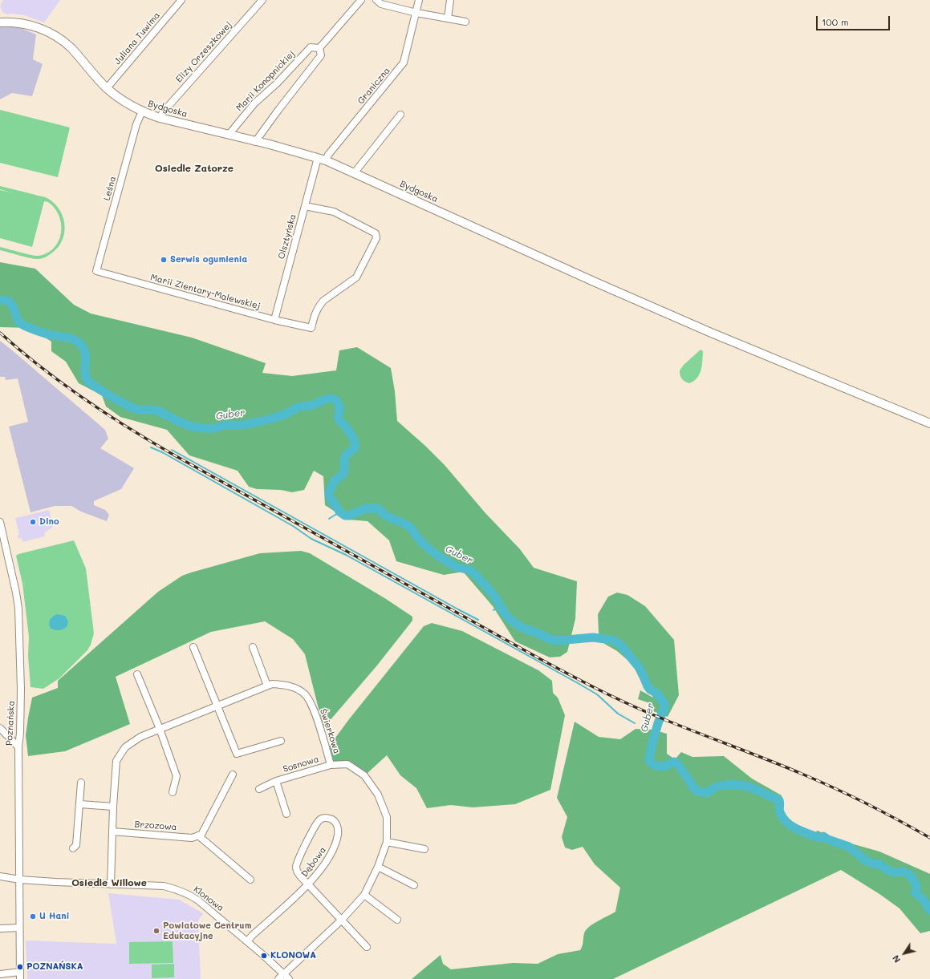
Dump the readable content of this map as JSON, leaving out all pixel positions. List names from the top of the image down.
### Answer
{
  "streets": {
    "main road": ["Bydgoska"],
    "street": [
      "Juliana Tuwima",
      "Elizy Orzeszkowej",
      "Marii Konopnickiej",
      "Graniczna",
      "Leśna",
      "Olsztyńska",
      "Marii Zientary-Malewskiej",
      "Poznańska",
      "Świerkowa",
      "Sosnowa",
      "Brzozowa",
      "Dębowa",
      "Klonowa"
    ]
  },
  "crossings": [
    ["Juliana Tuwima", "Bydgoska"],
    ["Elizy Orzeszkowej", "Bydgoska"],
    ["Marii Konopnickiej", "Bydgoska"],
    ["Graniczna", "Bydgoska"],
    ["Bydgoska", "Leśna"],
    ["Bydgoska", "Olsztyńska"],
    ["Leśna", "Marii Zientary-Malewskiej"],
    ["Olsztyńska", "Marii Zientary-Malewskiej"],
    ["Poznańska", "Klonowa"],
    ["Świerkowa", "Sosnowa"],
    ["Świerkowa", "Brzozowa"],
    ["Świerkowa", "Klonowa"],
    ["Dębowa", "Klonowa"]
  ],
  "districts": ["Osiedle Zatorze", "Osiedle Willowe"],
  "water": ["Guber"],
  "places": [
    "Serwis ogumienia",
    "Dino",
    "U Hani",
    "Powiatowe Centrum Edukacyjne",
    "KLONOWA",
    "POZNAŃSKA"
  ],
  "scale_bar": "100 m",
  "north": "bottom left"
}
